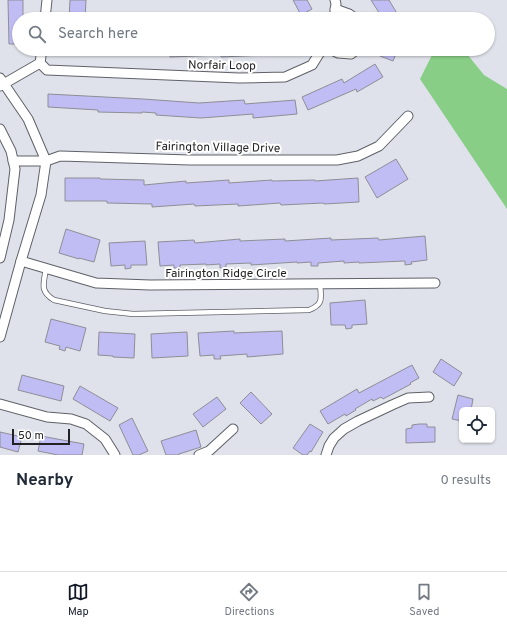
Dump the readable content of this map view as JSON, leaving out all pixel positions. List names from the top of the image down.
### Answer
{
  "streets": {
    "street": ["Norfair Loop", "Fairington Village Drive", "Fairington Ridge Circle"]
  },
  "scale_bar": "50 m",
  "page": {
    "search": "Search here",
    "scale": "50 m",
    "heading": ["Nearby", "0 results"],
    "nav": ["Map", "Directions", "Saved"]
  }
}
